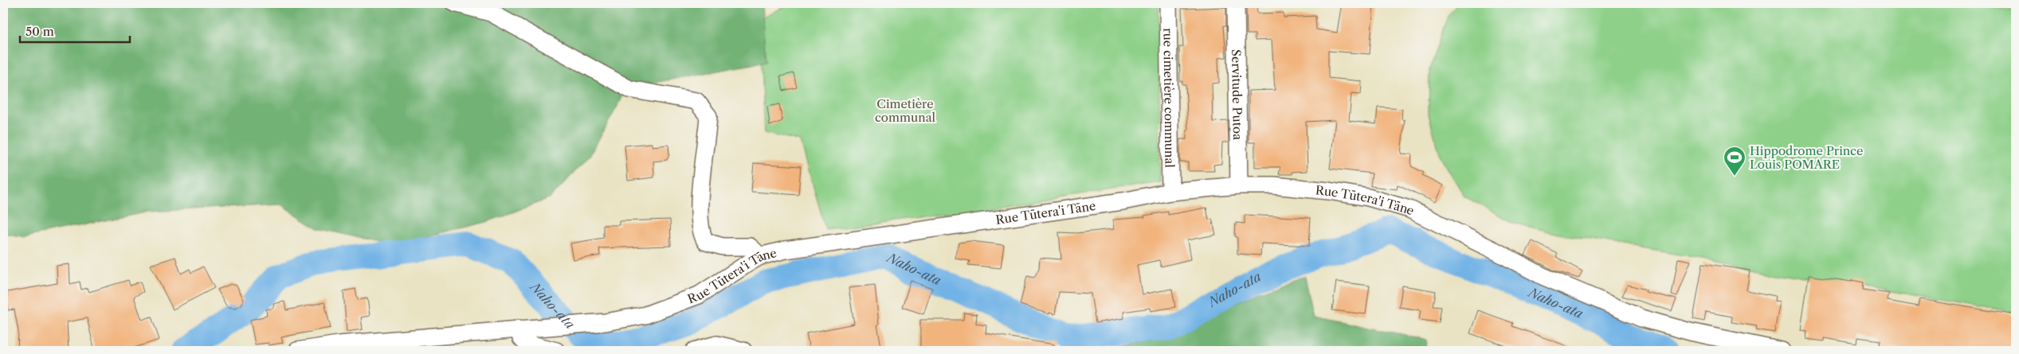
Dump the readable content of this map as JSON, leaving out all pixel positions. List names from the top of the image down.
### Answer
{
  "streets": {
    "street": ["Servitude Putoa", "rue cimetière communal", "Rue Tūtera'i Tāne"]
  },
  "crossings": [
    ["Servitude Putoa", "Rue Tūtera'i Tāne"],
    ["rue cimetière communal", "Rue Tūtera'i Tāne"]
  ],
  "water": ["Naho-ata"],
  "parks": ["Cimetière communal"],
  "places": {
    "sports": ["Hippodrome Prince Louis POMARE"]
  },
  "scale_bar": "50 m"
}
